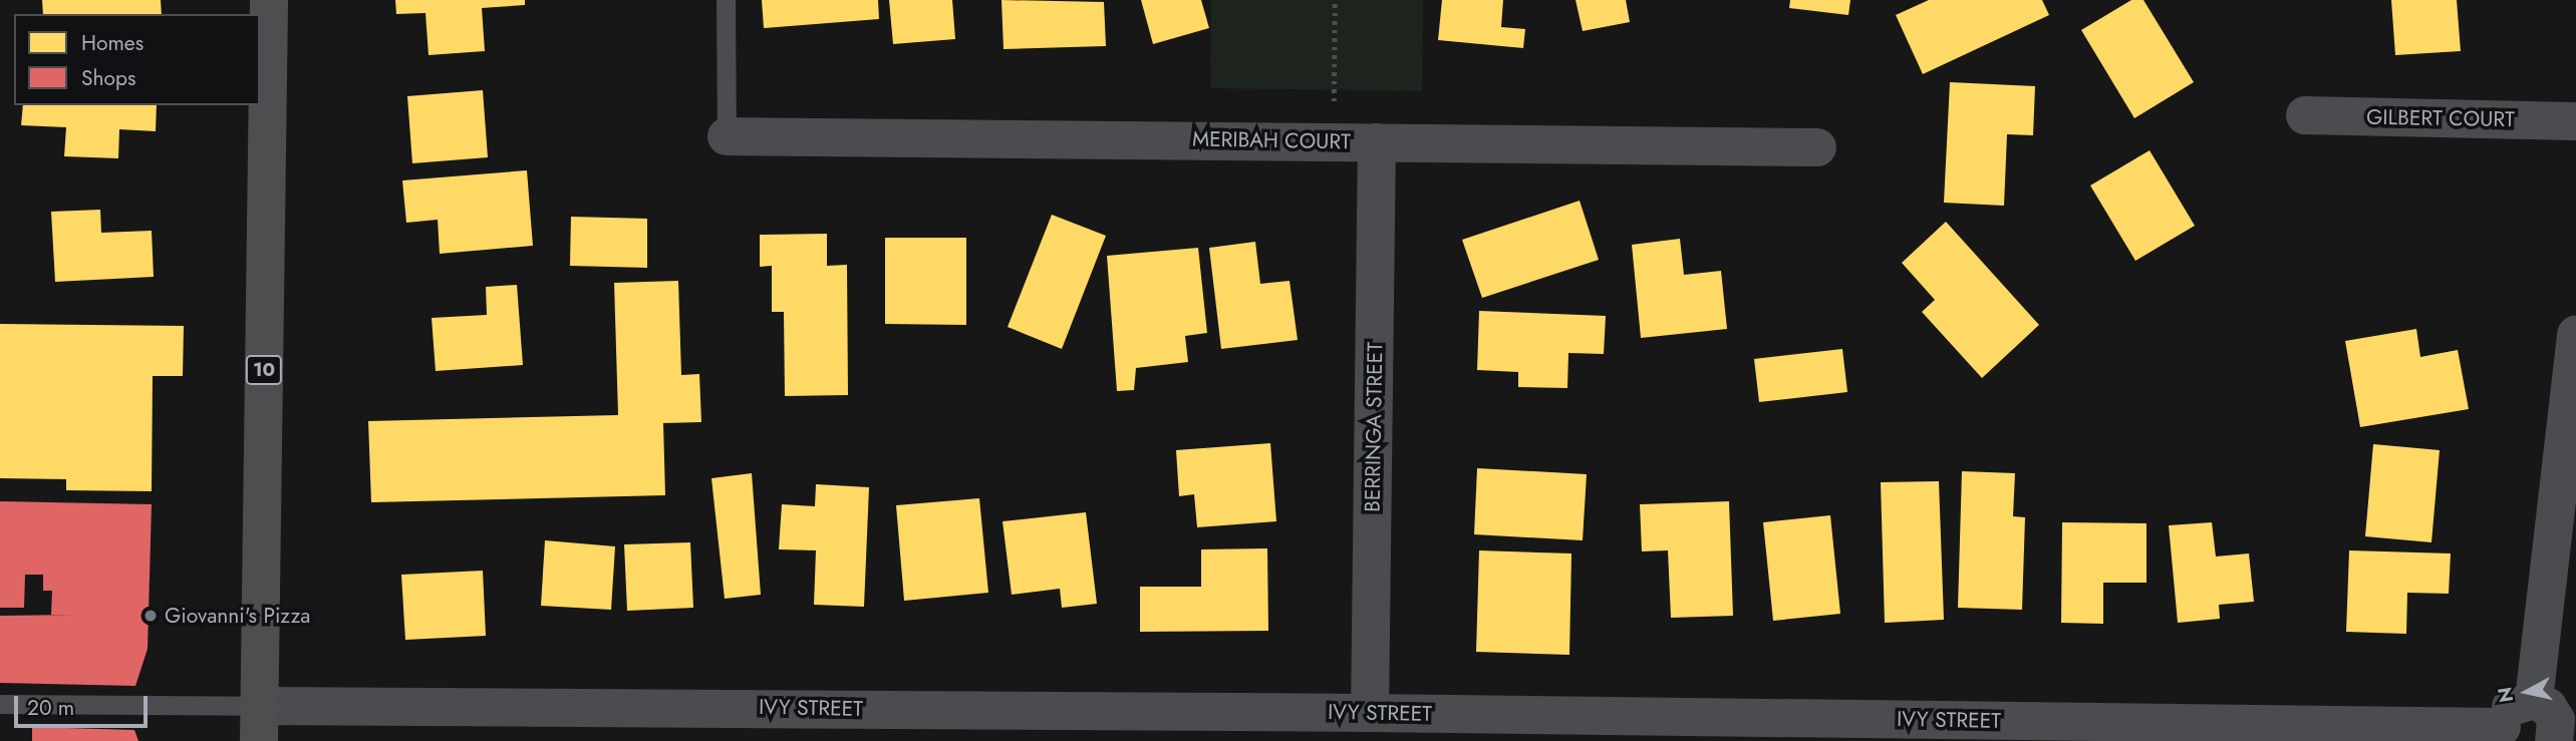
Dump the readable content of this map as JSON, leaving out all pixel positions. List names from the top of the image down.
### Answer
{
  "streets": {
    "highway": ["10"],
    "street": [
      "GILBERT COURT",
      "MERIBAH COURT",
      "BERRINGA STREET",
      "IVY STREET"
    ]
  },
  "crossings": [
    ["MERIBAH COURT", "BERRINGA STREET"],
    ["10", "IVY STREET"],
    ["BERRINGA STREET", "IVY STREET"]
  ],
  "places": ["Giovanni's Pizza"],
  "legend": ["Homes", "Shops"],
  "scale_bar": "20 m",
  "north": "left"
}
